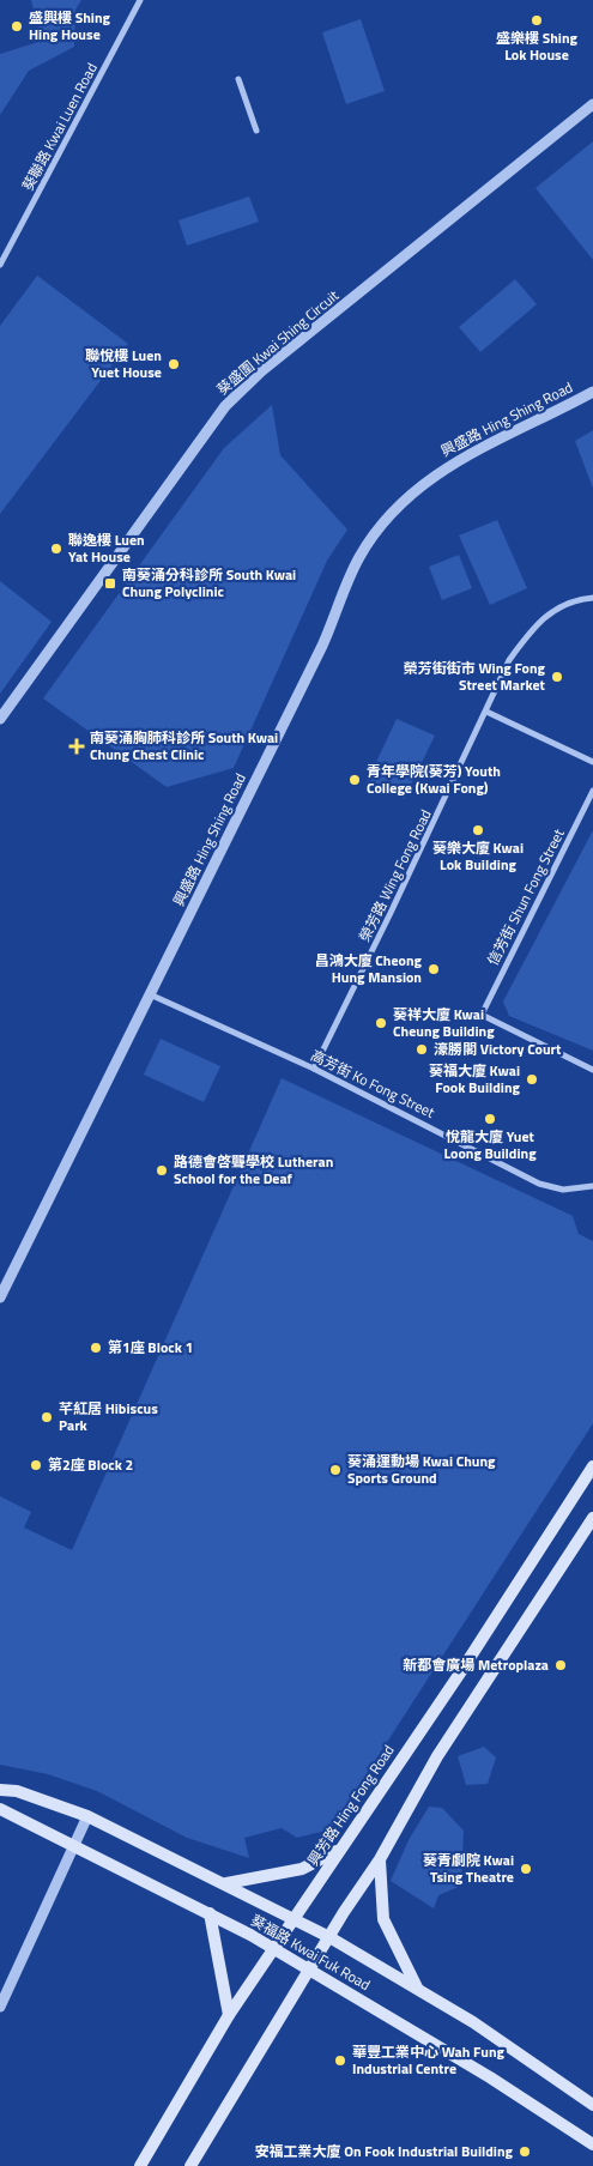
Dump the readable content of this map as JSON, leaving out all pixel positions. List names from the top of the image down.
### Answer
{
  "streets": {
    "main road": ["興芳路 Hing Fong Road", "葵福路 Kwai Fuk Road"],
    "street": [
      "葵聯路 Kwai Luen Road",
      "葵盛圍 Kwai Shing Circuit",
      "興盛路 Hing Shing Road",
      "榮芳路 Wing Fong Road",
      "信芳街 Shun Fong Street",
      "高芳街 Ko Fong Street"
    ]
  },
  "crossings": [
    ["興盛路 Hing Shing Road", "高芳街 Ko Fong Street"],
    ["榮芳路 Wing Fong Road", "高芳街 Ko Fong Street"],
    ["興芳路 Hing Fong Road", "葵福路 Kwai Fuk Road"]
  ],
  "places": {
    "other": [
      "盛樂樓 Shing Lok House",
      "盛興樓 Shing Hing House",
      "聯悅樓 Luen Yuet House",
      "聯逸樓 Luen Yat House",
      "榮芳街街市 Wing Fong Street Market",
      "青年學院(葵芳) Youth College (Kwai Fong)",
      "葵樂大廈 Kwai Lok Building",
      "昌鴻大廈 Cheong Hung Mansion",
      "葵祥大廈 Kwai Cheung Building",
      "濠勝閣 Victory Court",
      "葵福大廈 Kwai Fook Building",
      "悅龍大廈 Yuet Loong Building",
      "路德會啓聾學校 Lutheran School for the Deaf",
      "第1座 Block 1",
      "芊紅居 Hibiscus Park",
      "第2座 Block 2",
      "葵涌運動場 Kwai Chung Sports Ground",
      "新都會廣場 Metroplaza",
      "葵青劇院 Kwai Tsing Theatre",
      "華豐工業中心 Wah Fung Industrial Centre",
      "安福工業大廈 On Fook Industrial Building"
    ],
    "transit": ["南葵涌分科診所 South Kwai Chung Polyclinic"],
    "health": ["南葵涌胸肺科診所 South Kwai Chung Chest Clinic"]
  }
}
